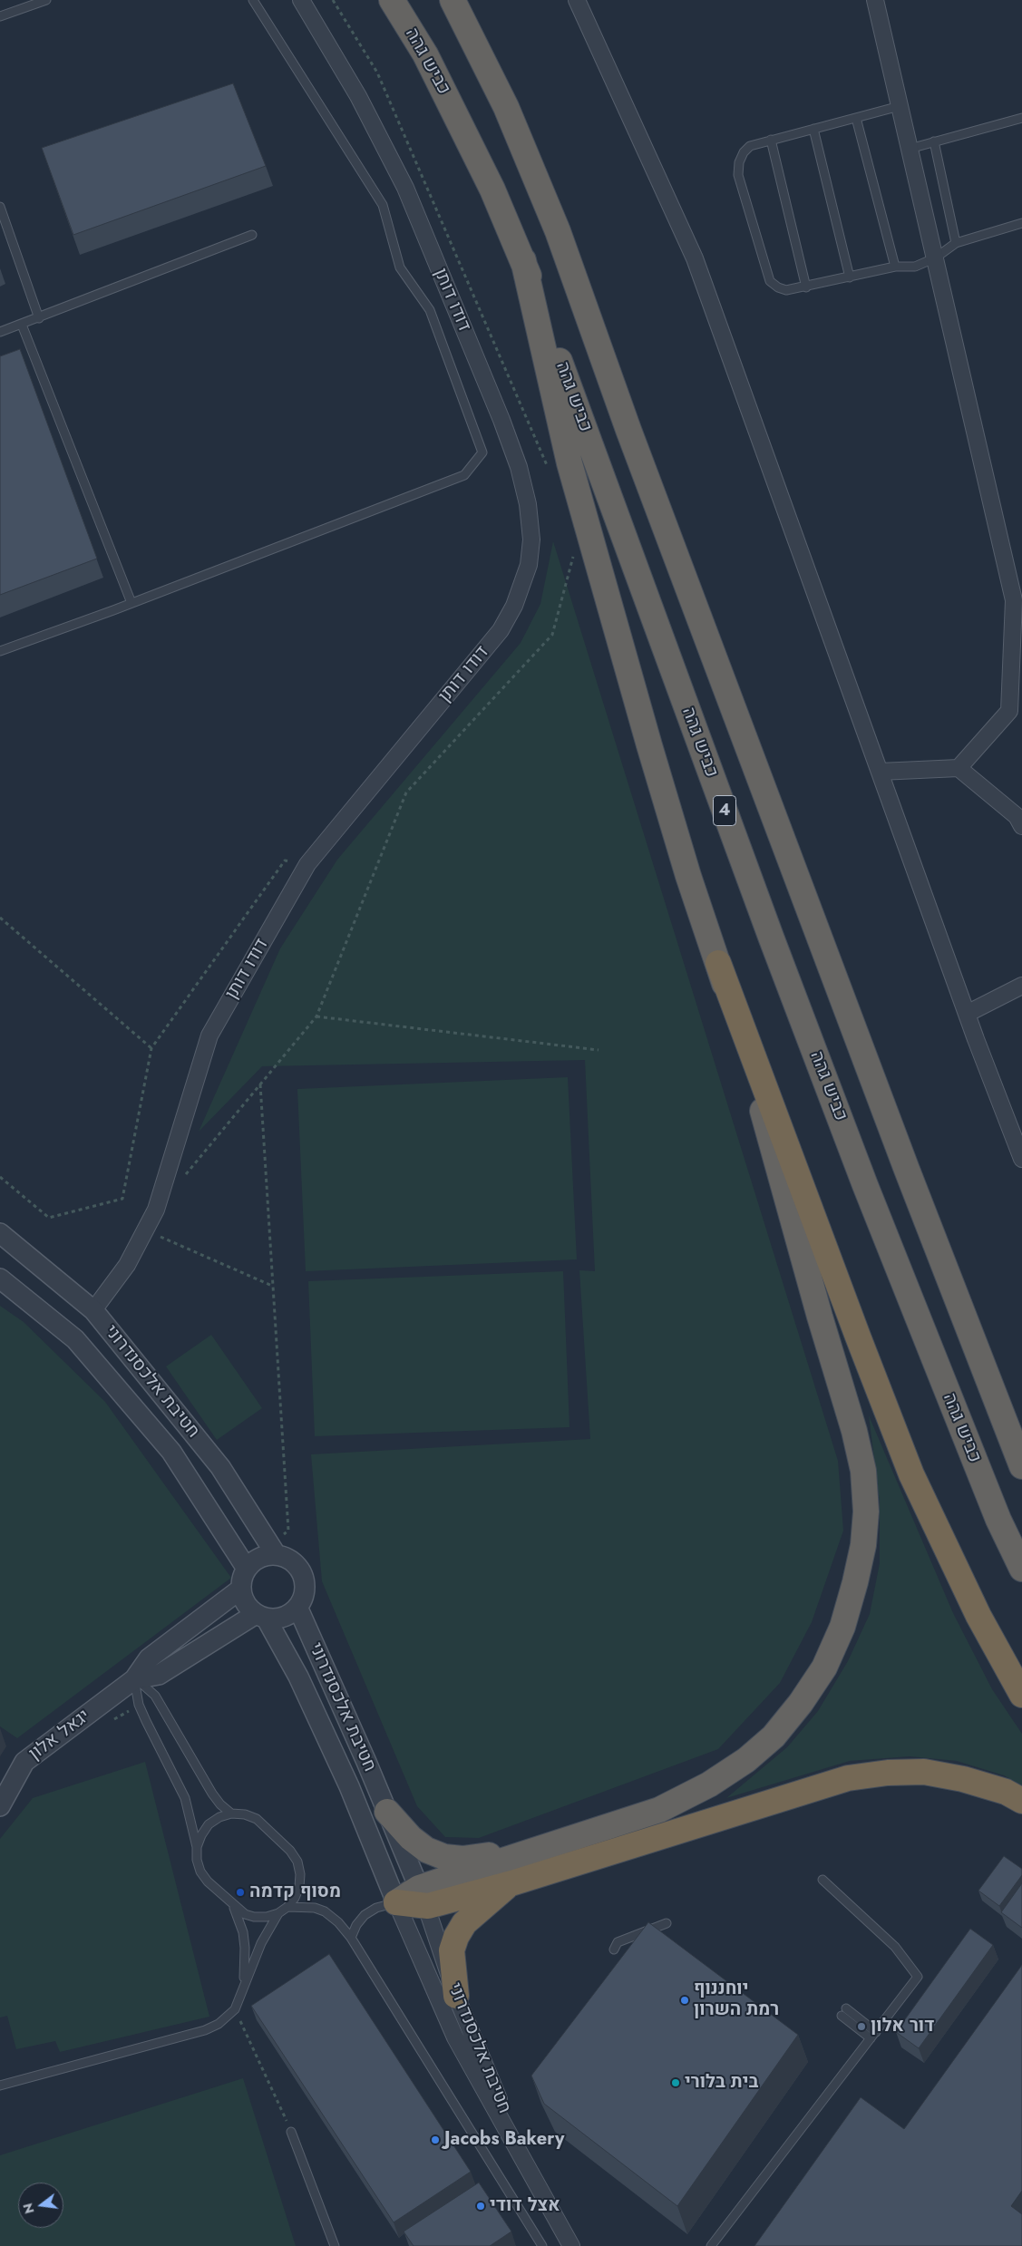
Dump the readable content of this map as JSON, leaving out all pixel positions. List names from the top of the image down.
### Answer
{
  "streets": {
    "highway": ["כביש גהה", "4"],
    "street": ["דודו דותן", "חטיבת אלכסנדרוני", "יגאל אלון"]
  },
  "crossings": [
    ["דודו דותן", "חטיבת אלכסנדרוני"],
    ["חטיבת אלכסנדרוני", "יגאל אלון"]
  ],
  "places": [
    "מסוף קדמה",
    "יוחננוף רמת השרון",
    "דור אלון",
    "בית בלורי",
    "Jacobs Bakery",
    "אצל דודי"
  ],
  "north": "left"
}
